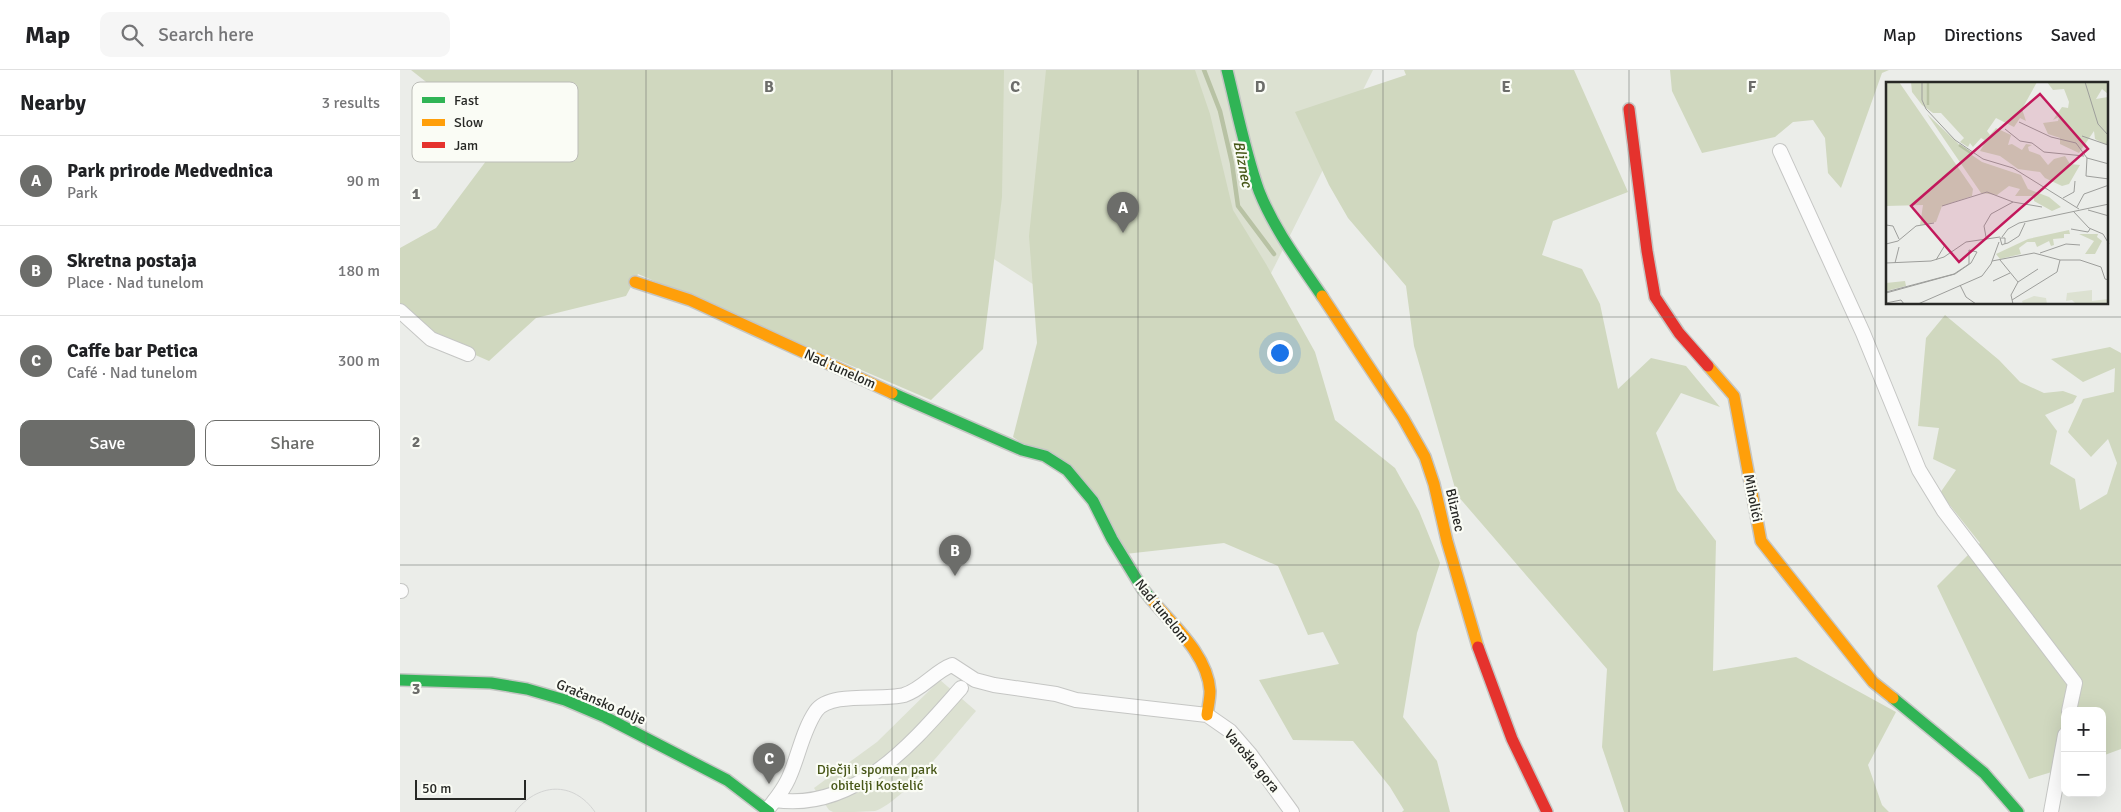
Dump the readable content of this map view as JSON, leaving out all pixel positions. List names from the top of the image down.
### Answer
{
  "streets": {
    "street": [
      "Nad tunelom",
      "Miholići",
      "Bliznec",
      "Gračansko dolje",
      "Varoška gora"
    ]
  },
  "crossings": [
    ["Nad tunelom", "Varoška gora"]
  ],
  "water": ["Bliznec"],
  "parks": ["Dječji i spomen park obitelji Kostelić"],
  "legend": ["Fast", "Slow", "Jam"],
  "scale_bar": "50 m",
  "page": {
    "header": "Map",
    "search": "Search here",
    "nav": ["Map", "Directions", "Saved"],
    "heading": ["Nearby", "3 results"],
    "list": [
      {
        "mark": "A",
        "name": "Park prirode Medvednica",
        "note": "Park",
        "value": "90 m"
      },
      {
        "mark": "B",
        "name": "Skretna postaja",
        "note": "Place · Nad tunelom",
        "value": "180 m"
      },
      {
        "mark": "C",
        "name": "Caffe bar Petica",
        "note": "Café · Nad tunelom",
        "value": "300 m"
      }
    ],
    "pins": ["A", "B", "C"],
    "buttons": ["Save", "Share"],
    "map_buttons": ["+", "−"],
    "scale": "50 m"
  },
  "grid": {
    "columns": [
      "B",
      "C",
      "D",
      "E",
      "F"
    ],
    "rows": ["1", "2", "3"]
  }
}
